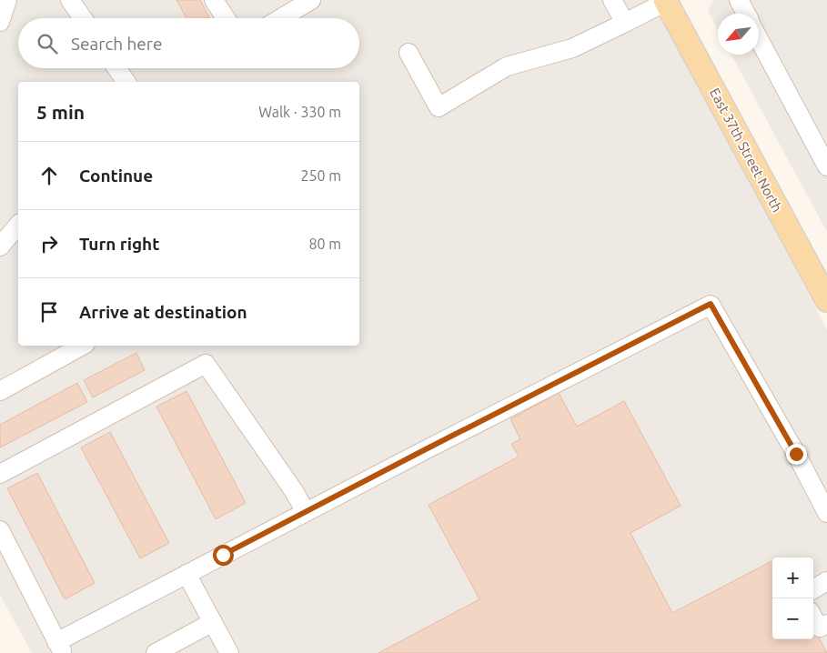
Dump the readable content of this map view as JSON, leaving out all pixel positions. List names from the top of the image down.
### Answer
{
  "streets": {
    "main road": ["East 37th Street North"]
  },
  "north": "bottom left",
  "page": {
    "search": "Search here",
    "heading": ["5 min", "Walk · 330 m"],
    "list": [
      ["Continue", "250 m"],
      ["Turn right", "80 m"],
      "Arrive at destination"
    ],
    "map_buttons": ["+", "−"]
  }
}
